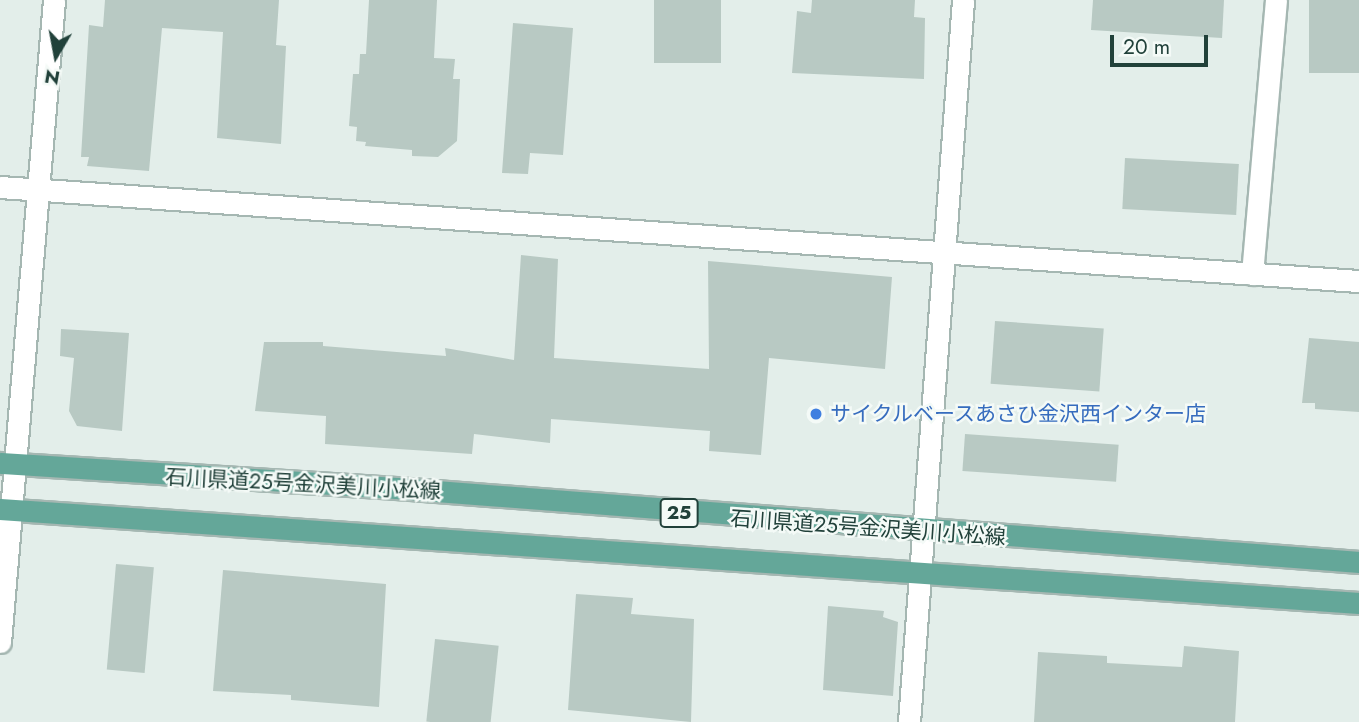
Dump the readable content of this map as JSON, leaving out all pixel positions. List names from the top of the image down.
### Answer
{
  "streets": {
    "main road": ["石川県道25号金沢美川小松線", "25"]
  },
  "places": ["サイクルベースあさひ金沢西インター店"],
  "scale_bar": "20 m",
  "north": "bottom"
}
